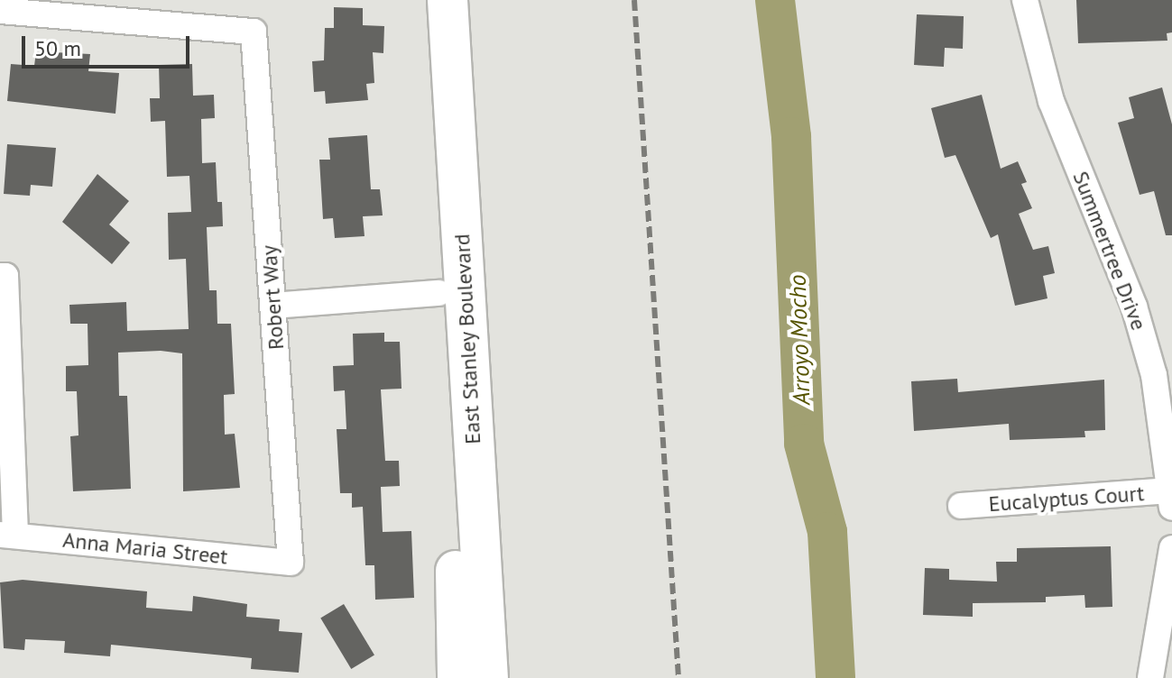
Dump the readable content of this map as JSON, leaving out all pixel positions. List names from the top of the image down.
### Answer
{
  "streets": {
    "main road": ["East Stanley Boulevard"],
    "street": [
      "Summertree Drive",
      "Robert Way",
      "Eucalyptus Court",
      "Anna Maria Street"
    ]
  },
  "crossings": [
    ["Summertree Drive", "Eucalyptus Court"],
    ["Robert Way", "Anna Maria Street"]
  ],
  "water": ["Arroyo Mocho"],
  "scale_bar": "50 m"
}
